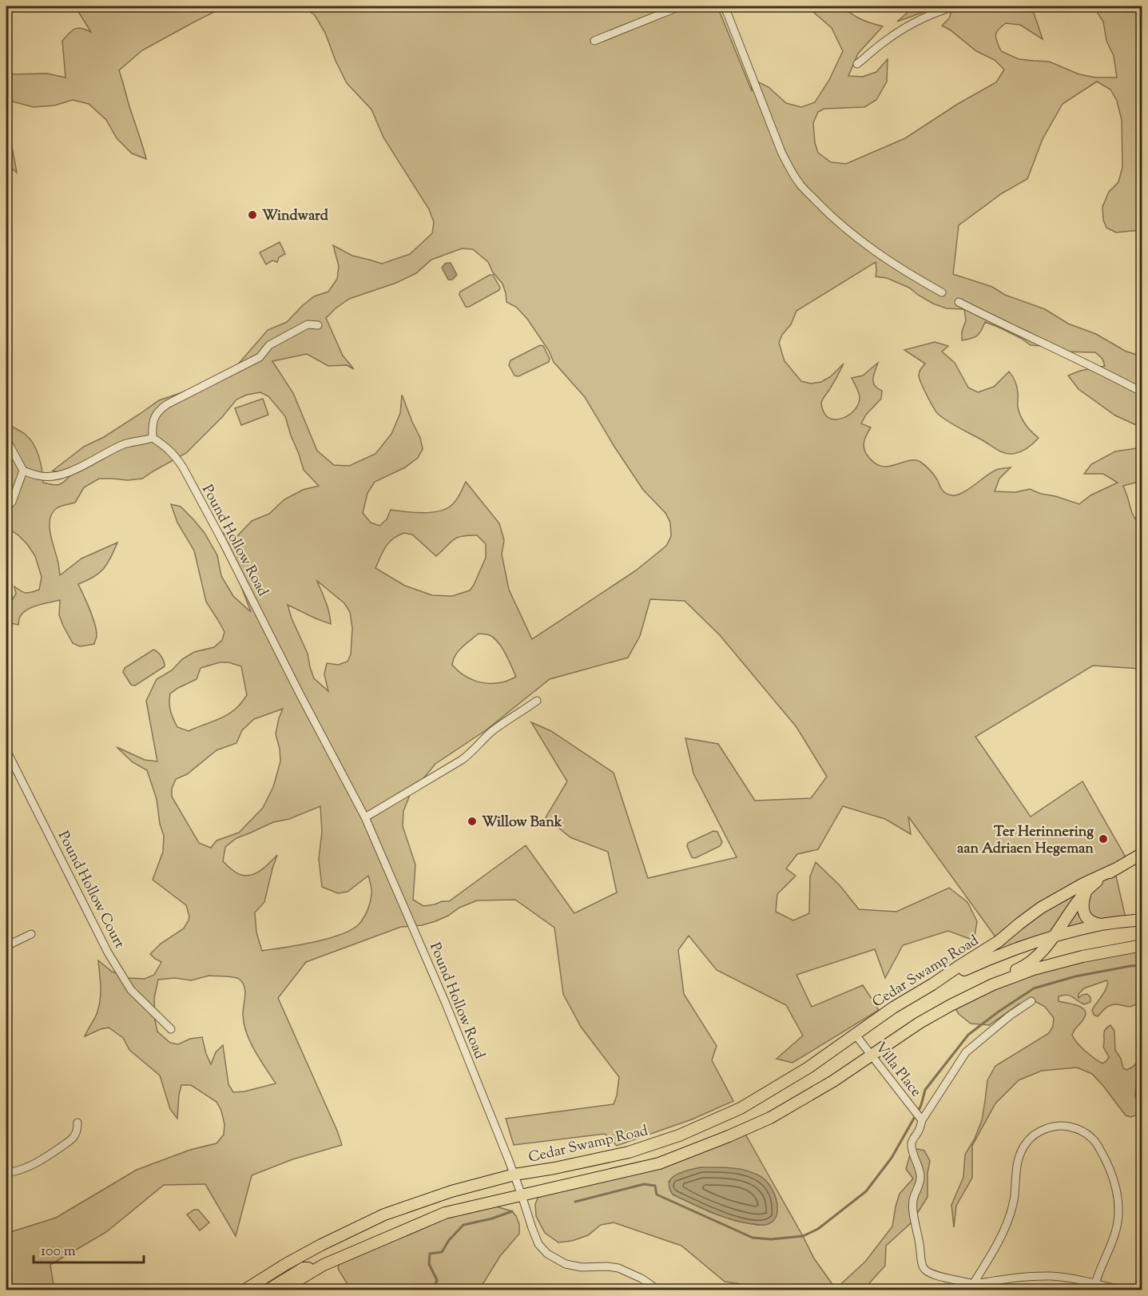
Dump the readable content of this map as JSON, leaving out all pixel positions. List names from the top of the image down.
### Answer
{
  "streets": {
    "main road": ["Cedar Swamp Road"],
    "street": ["Pound Hollow Road", "Pound Hollow Court", "Villa Place"]
  },
  "crossings": [
    ["Pound Hollow Road", "Cedar Swamp Road"],
    ["Cedar Swamp Road", "Villa Place"]
  ],
  "places": ["Windward", "Willow Bank", "Ter Herinnering aan Adriaen Hegeman"],
  "scale_bar": "100 m"
}
